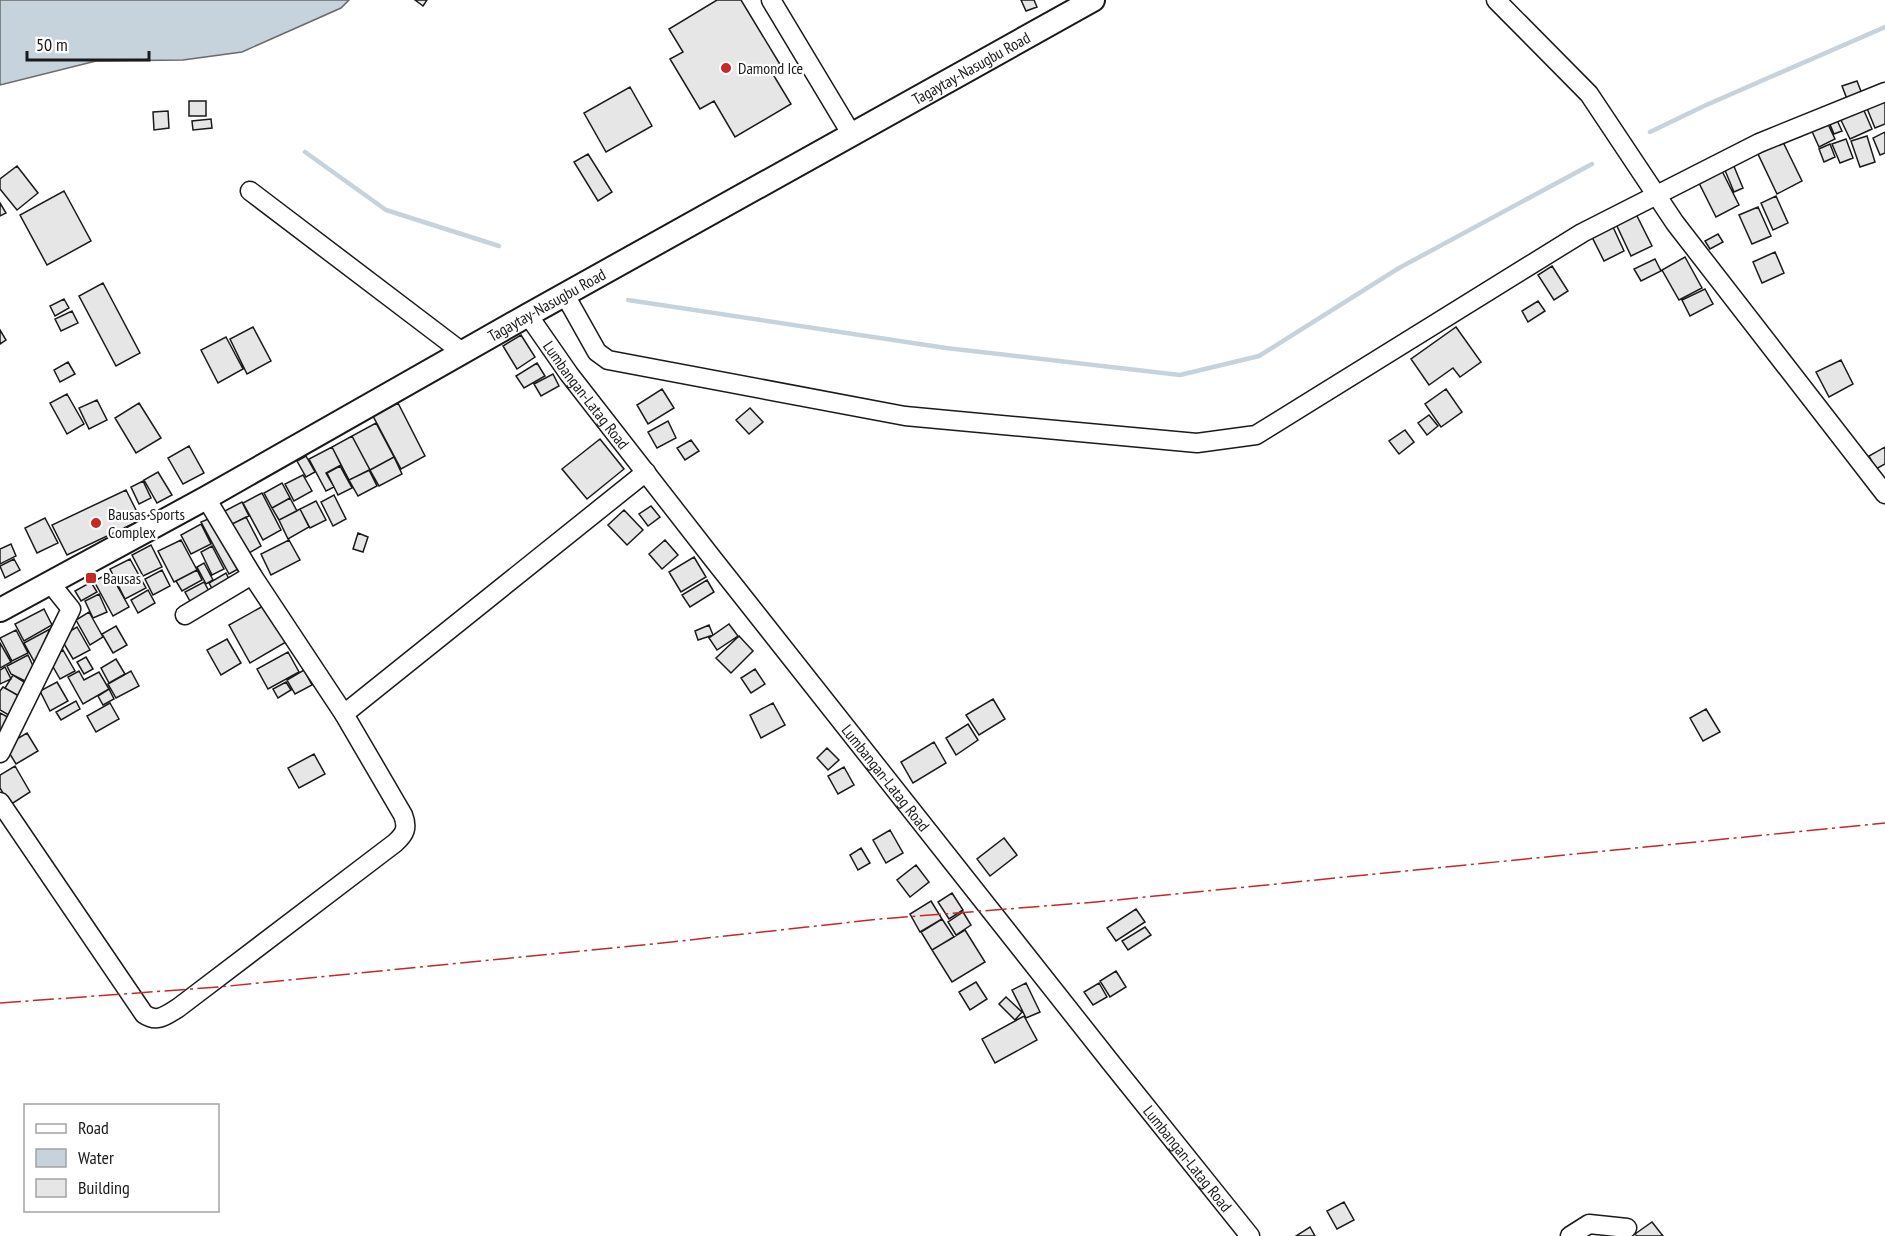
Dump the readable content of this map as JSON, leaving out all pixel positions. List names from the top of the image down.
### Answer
{
  "streets": {
    "main road": ["Tagaytay-Nasugbu Road"],
    "street": ["Lumbangan-Latag Road"]
  },
  "crossings": [
    ["Tagaytay-Nasugbu Road", "Lumbangan-Latag Road"]
  ],
  "places": {
    "other": ["Damond Ice", "Bausas Sports Complex"],
    "transit": ["Bausas"]
  },
  "legend": ["Road", "Water", "Building"],
  "scale_bar": "50 m"
}
